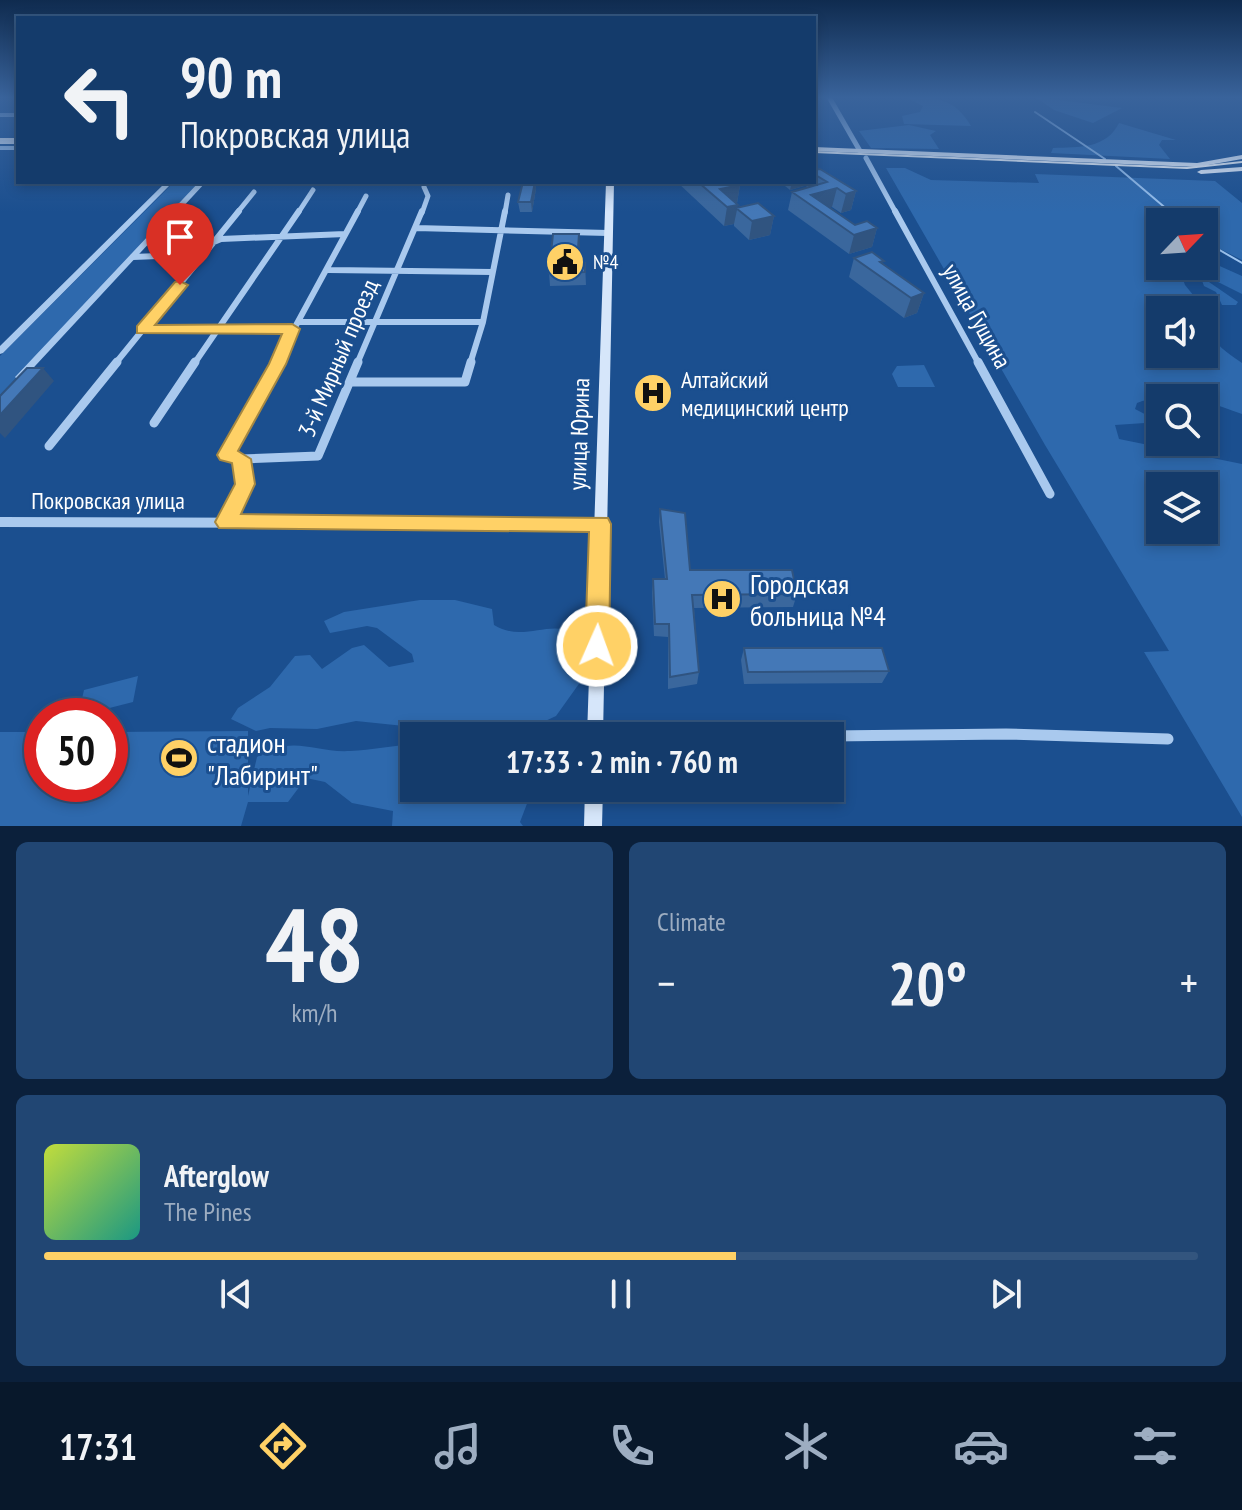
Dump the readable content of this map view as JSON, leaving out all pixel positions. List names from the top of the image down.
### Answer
{
  "streets": {
    "main road": ["улица Юрина"],
    "street": ["улица Гущина", "3-й Мирный проезд", "Покровская улица"]
  },
  "crossings": [
    ["улица Юрина", "Покровская улица"]
  ],
  "places": {
    "public building": ["№4"],
    "hospital": ["Алтайский медицинский центр", "Городская больница №4"],
    "sports": ["стадион \"Лабиринт\""]
  },
  "north": "top right",
  "page": {
    "turn": ["90 m", "Покровская улица"],
    "limit": "50",
    "trip": "17:33 · 2 min · 760 m",
    "tile": [
      ["48", "km/h"],
      "Climate"
    ],
    "heat": ["−", "20°", "+"],
    "song": ["Afterglow", "The Pines"],
    "tabs": "17:31"
  }
}
